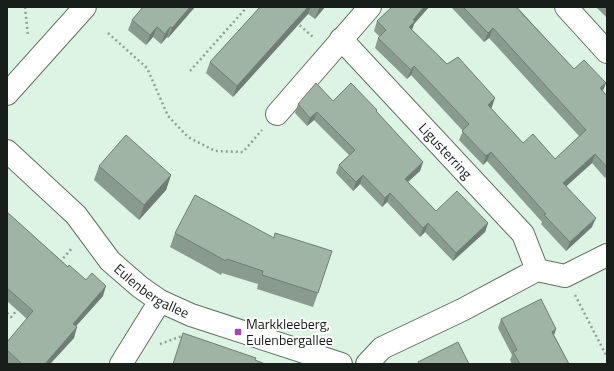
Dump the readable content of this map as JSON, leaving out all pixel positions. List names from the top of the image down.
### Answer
{
  "streets": {
    "street": ["Ligusterring", "Eulenbergallee"]
  },
  "places": {
    "transit": ["Markkleeberg, Eulenbergallee"]
  }
}
